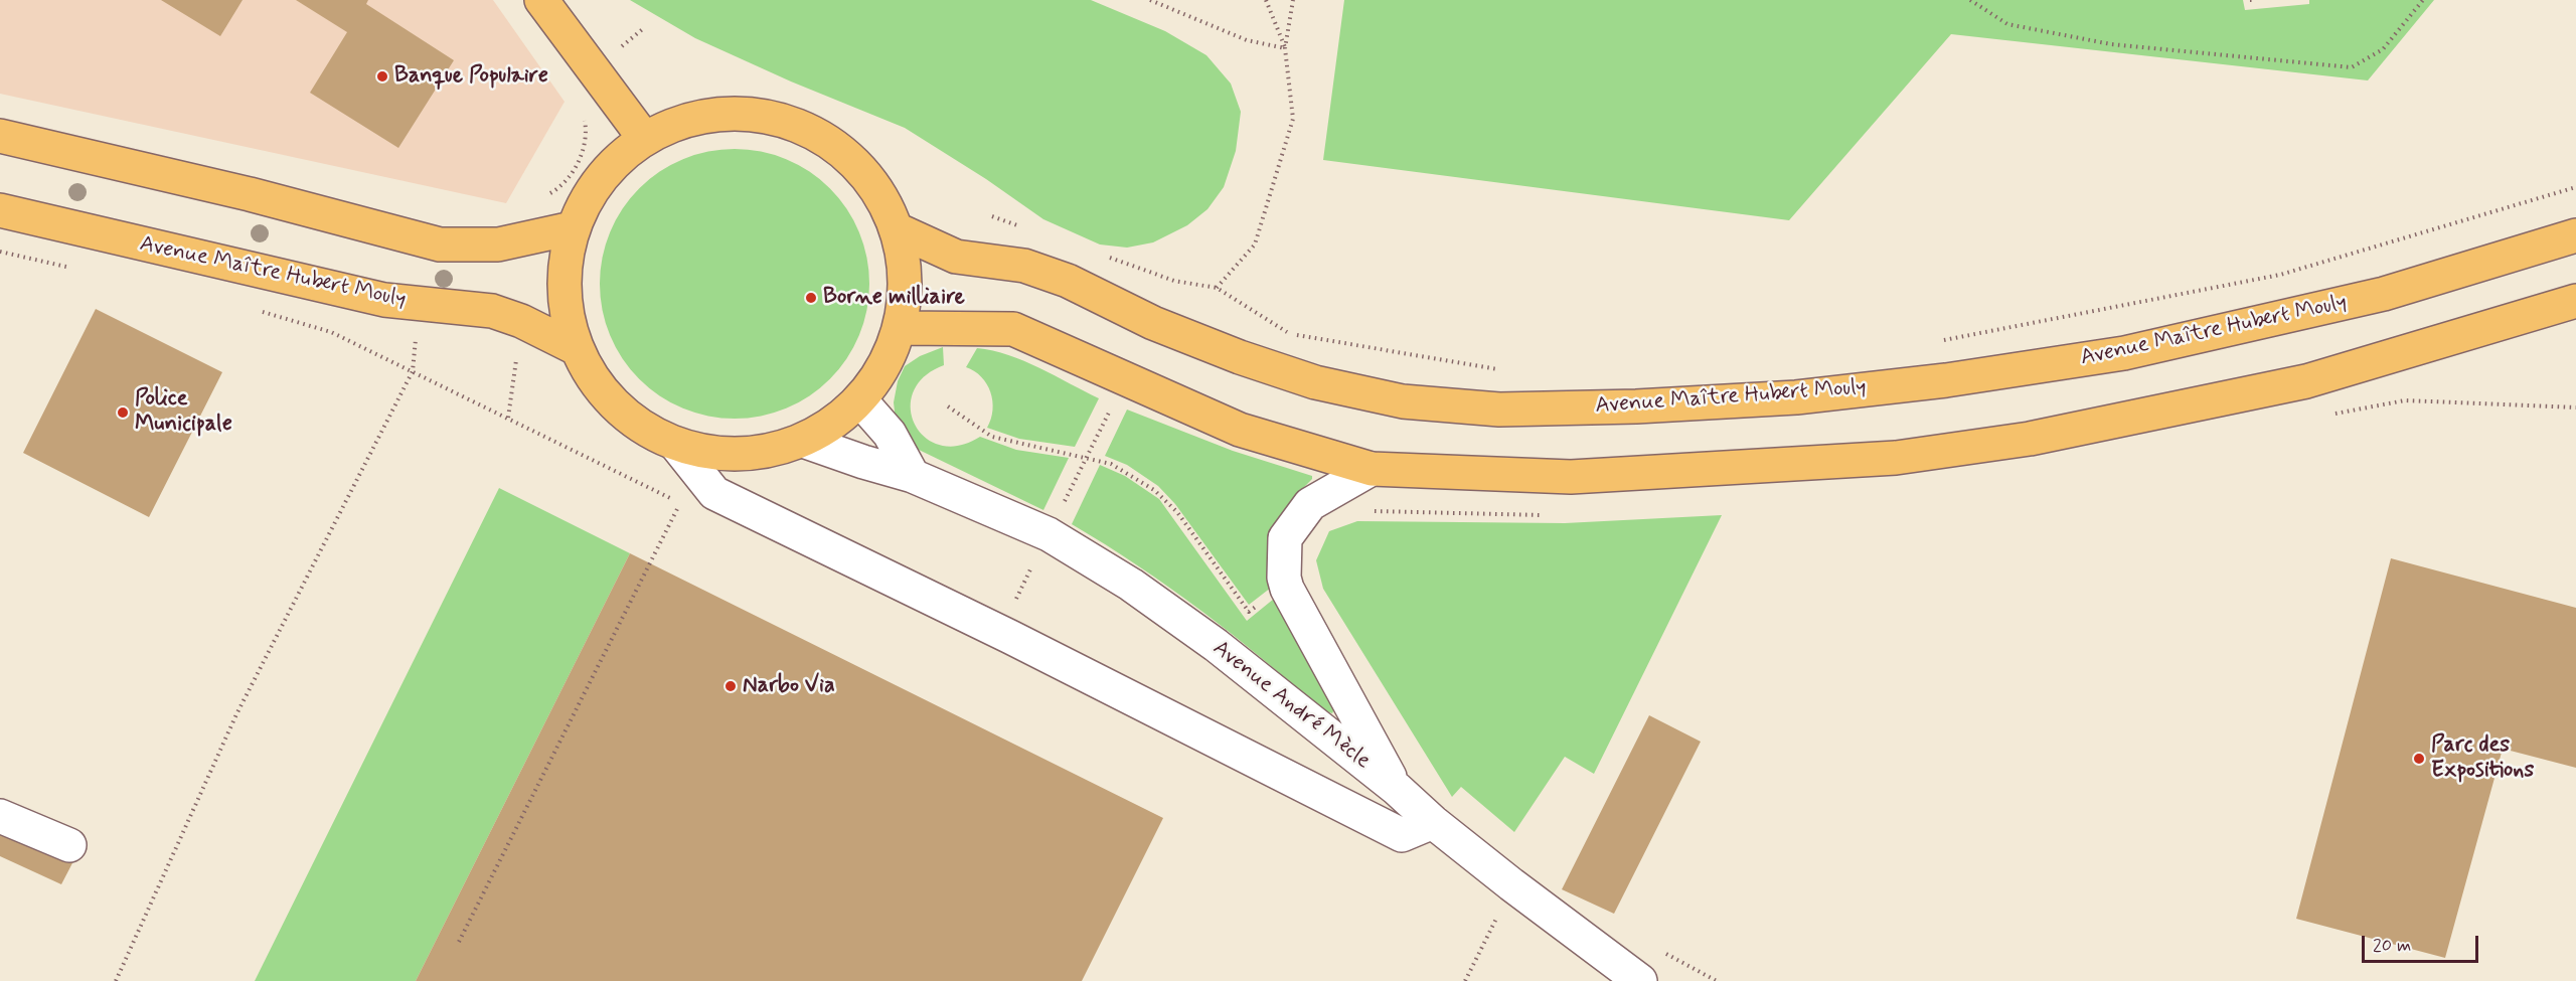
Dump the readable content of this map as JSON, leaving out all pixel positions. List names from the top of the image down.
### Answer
{
  "streets": {
    "main road": ["Avenue Maître Hubert Mouly"],
    "street": ["Avenue André Mècle"]
  },
  "places": [
    "Banque Populaire",
    "Borne milliaire",
    "Police Municipale",
    "Narbo Via",
    "Parc des Expositions"
  ],
  "scale_bar": "20 m"
}
